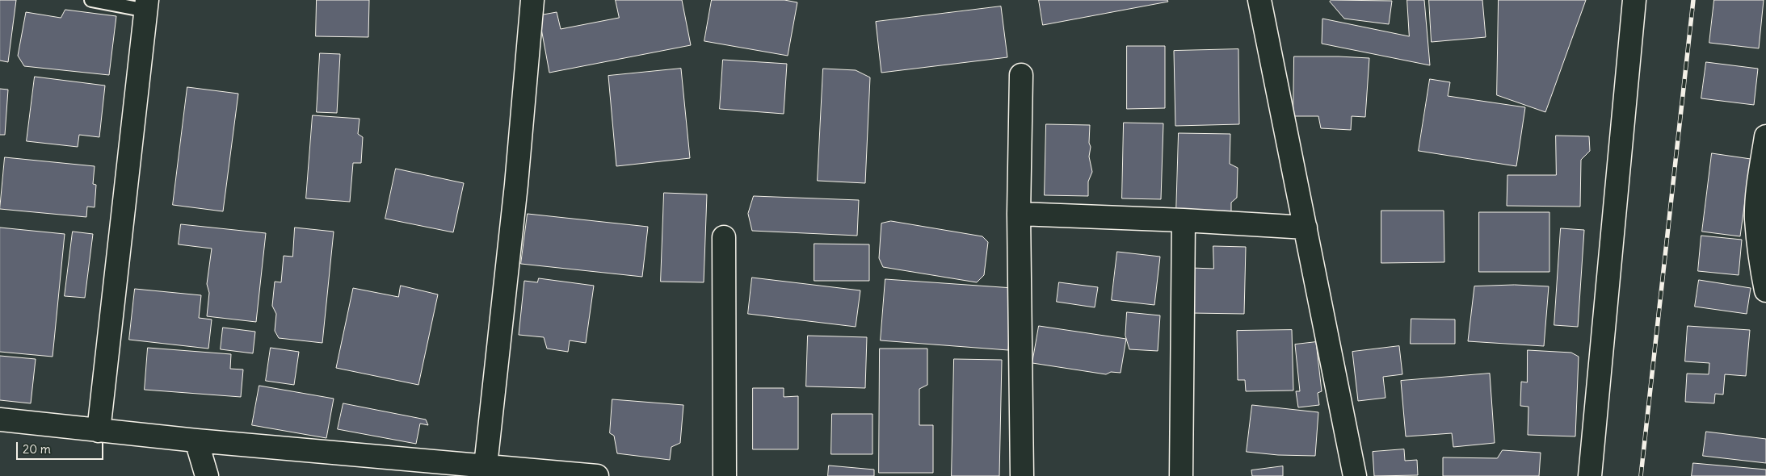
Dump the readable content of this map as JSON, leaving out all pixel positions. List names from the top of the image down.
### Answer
{
  "scale_bar": "20 m"
}
